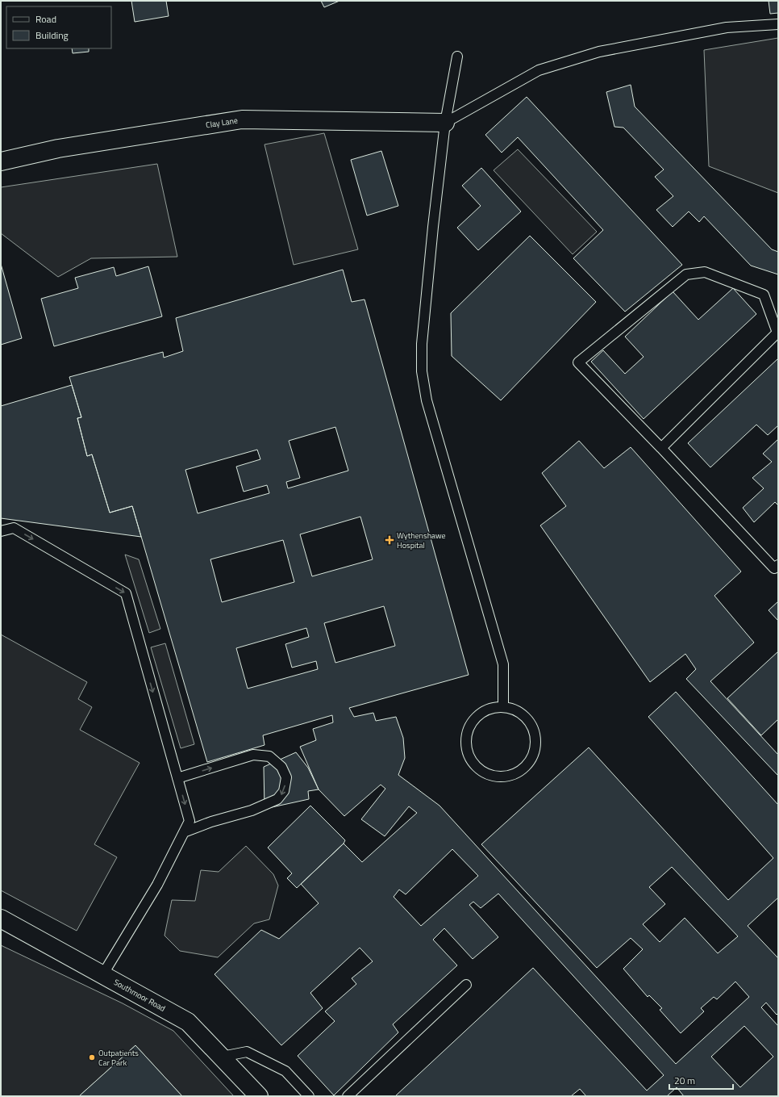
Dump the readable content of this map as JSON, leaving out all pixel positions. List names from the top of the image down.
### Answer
{
  "streets": {
    "street": ["Clay Lane", "Southmoor Road"]
  },
  "places": {
    "health": ["Wythenshawe Hospital"],
    "other": ["Outpatients Car Park"]
  },
  "legend": ["Road", "Building"],
  "scale_bar": "20 m"
}
